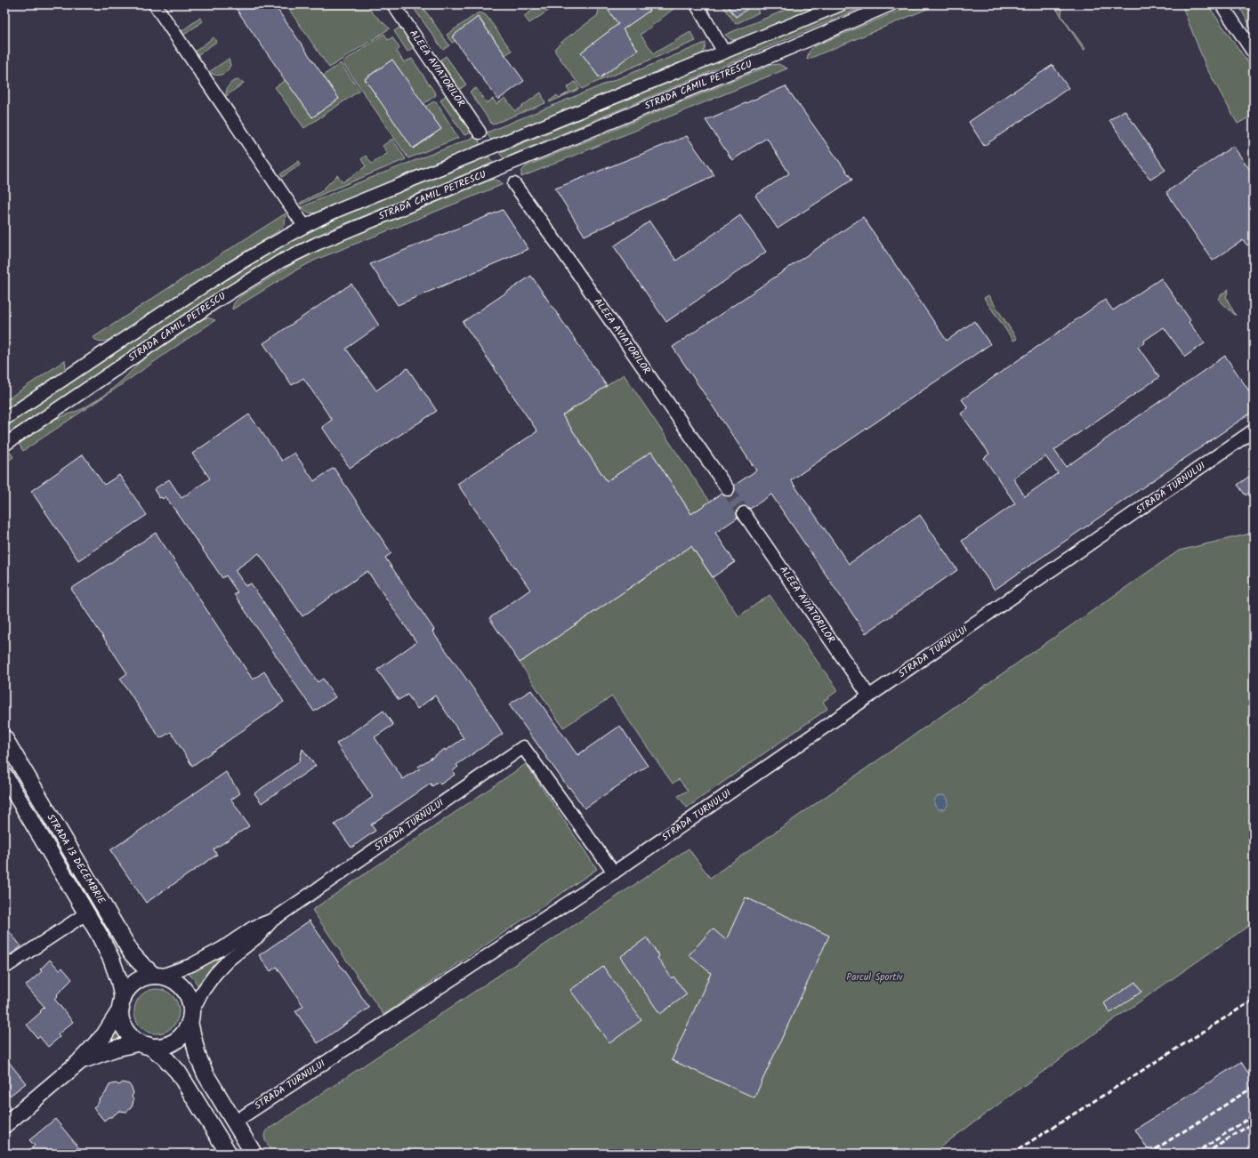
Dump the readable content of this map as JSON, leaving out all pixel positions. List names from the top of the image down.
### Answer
{
  "streets": {
    "main road": ["STRADA 13 DECEMBRIE"],
    "street": ["ALEEA AVIATORILOR", "STRADA CAMIL PETRESCU", "STRADA TURNULUI"]
  },
  "crossings": [
    ["ALEEA AVIATORILOR", "STRADA TURNULUI"],
    ["STRADA TURNULUI", "STRADA 13 DECEMBRIE"]
  ],
  "parks": ["Parcul Sportiv"]
}
